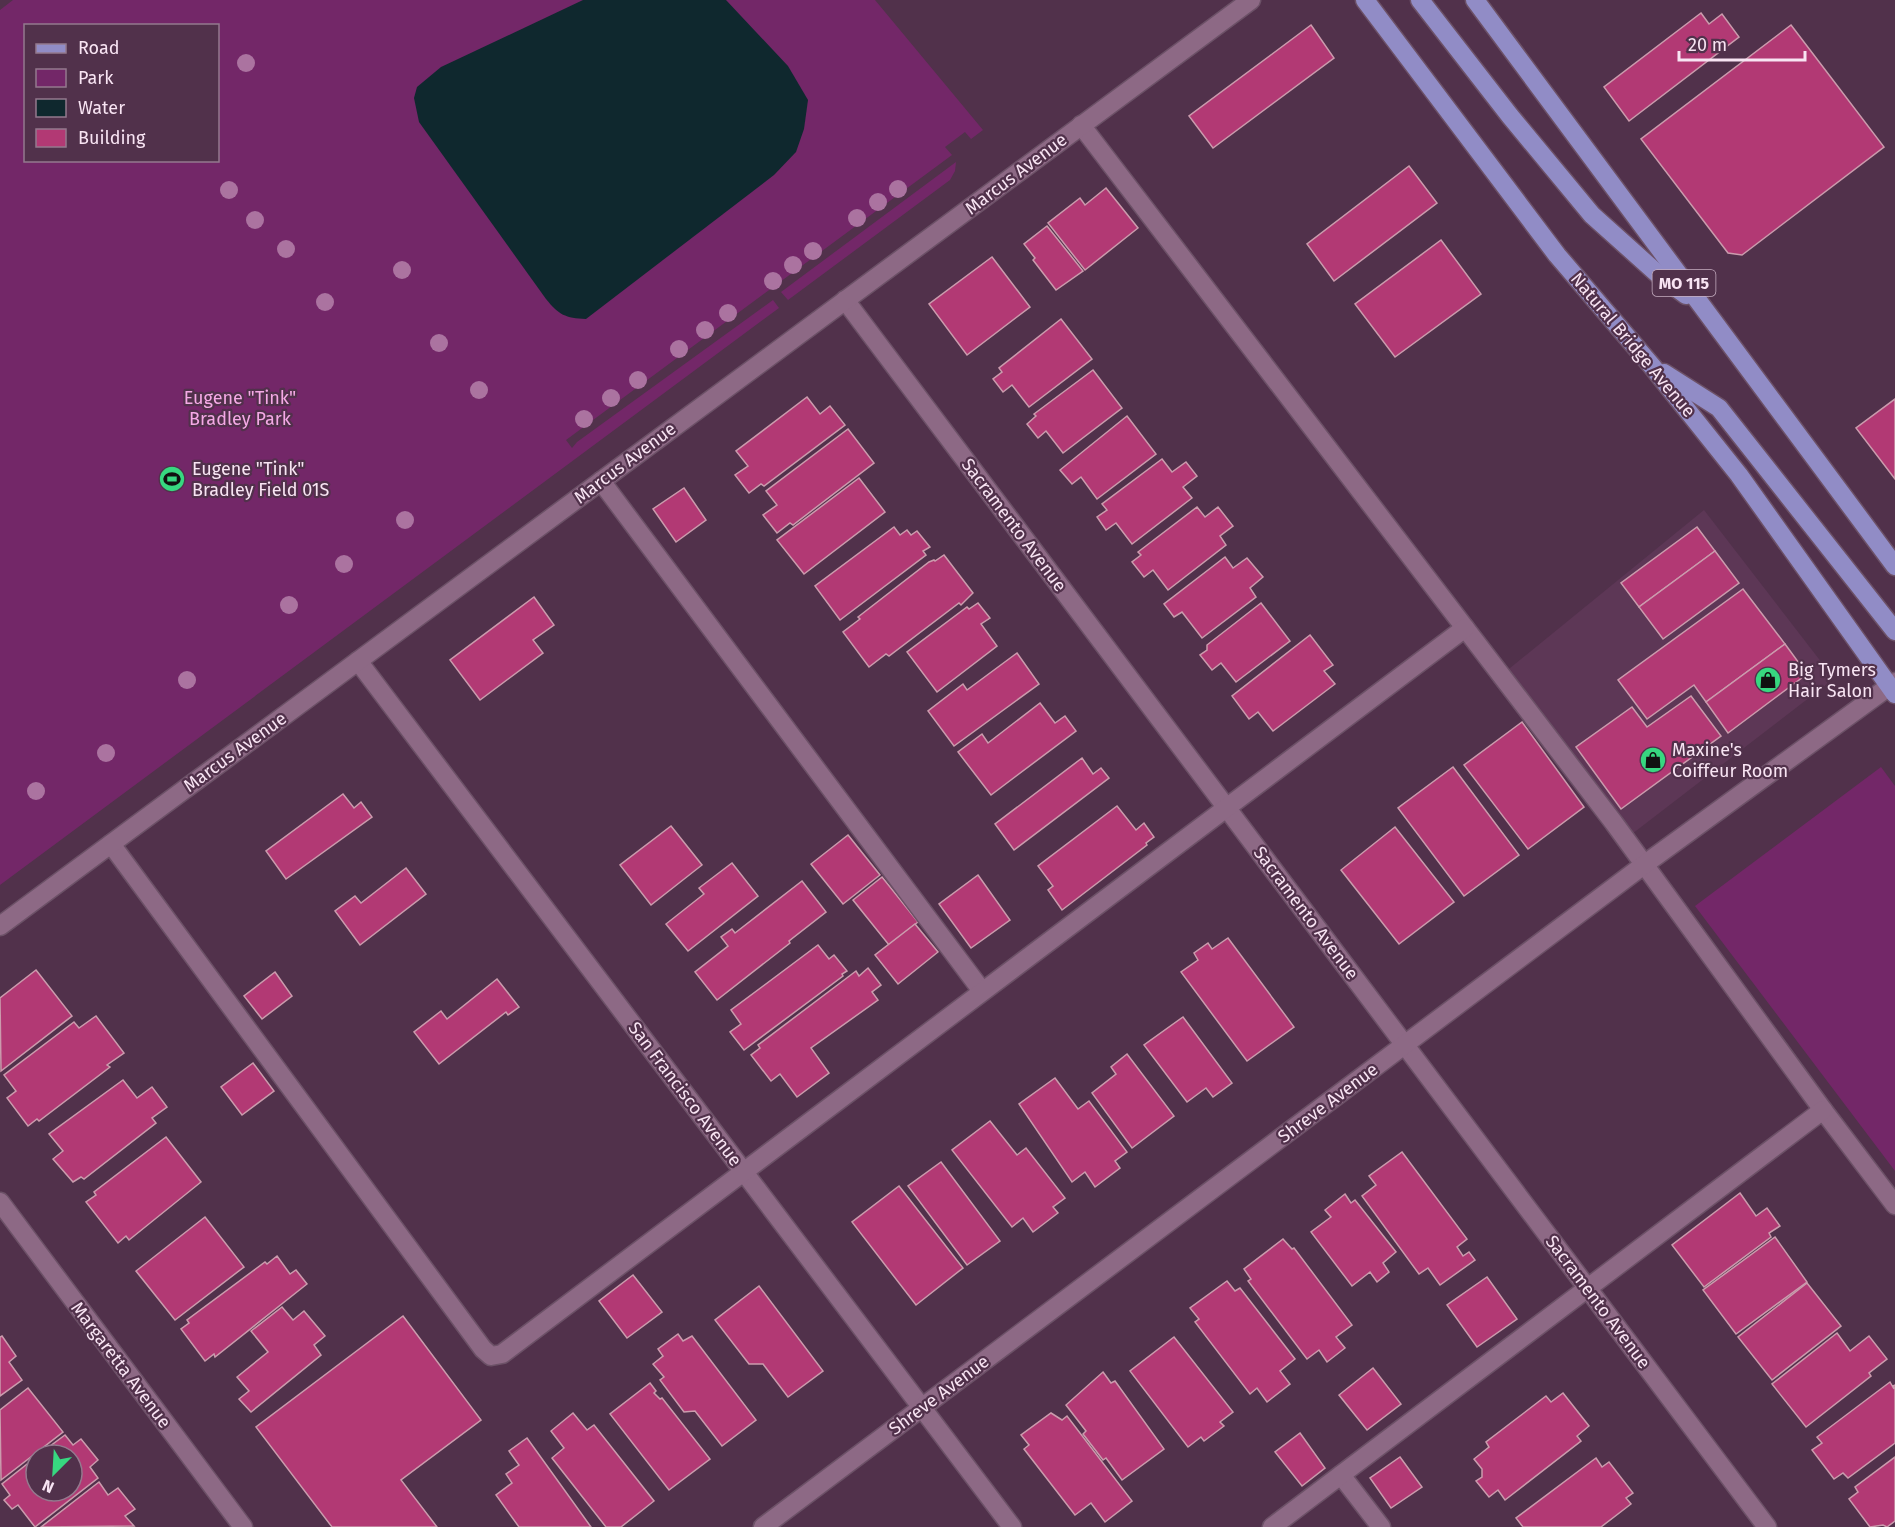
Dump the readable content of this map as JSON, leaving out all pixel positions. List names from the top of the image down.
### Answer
{
  "streets": {
    "main road": ["MO 115", "Natural Bridge Avenue"],
    "street": [
      "Marcus Avenue",
      "Sacramento Avenue",
      "San Francisco Avenue",
      "Shreve Avenue",
      "Margaretta Avenue"
    ]
  },
  "crossings": [
    ["Marcus Avenue", "Sacramento Avenue"],
    ["Marcus Avenue", "San Francisco Avenue"],
    ["Natural Bridge Avenue", "Shreve Avenue"],
    ["Sacramento Avenue", "Shreve Avenue"],
    ["San Francisco Avenue", "Shreve Avenue"]
  ],
  "parks": ["Eugene \"Tink\" Bradley Park"],
  "places": {
    "sports": ["Eugene \"Tink\" Bradley Field 01S"],
    "shop": ["Big Tymers Hair Salon", "Maxine's Coiffeur Room"]
  },
  "legend": [
    "Road",
    "Park",
    "Water",
    "Building"
  ],
  "scale_bar": "20 m",
  "north": "bottom left"
}
